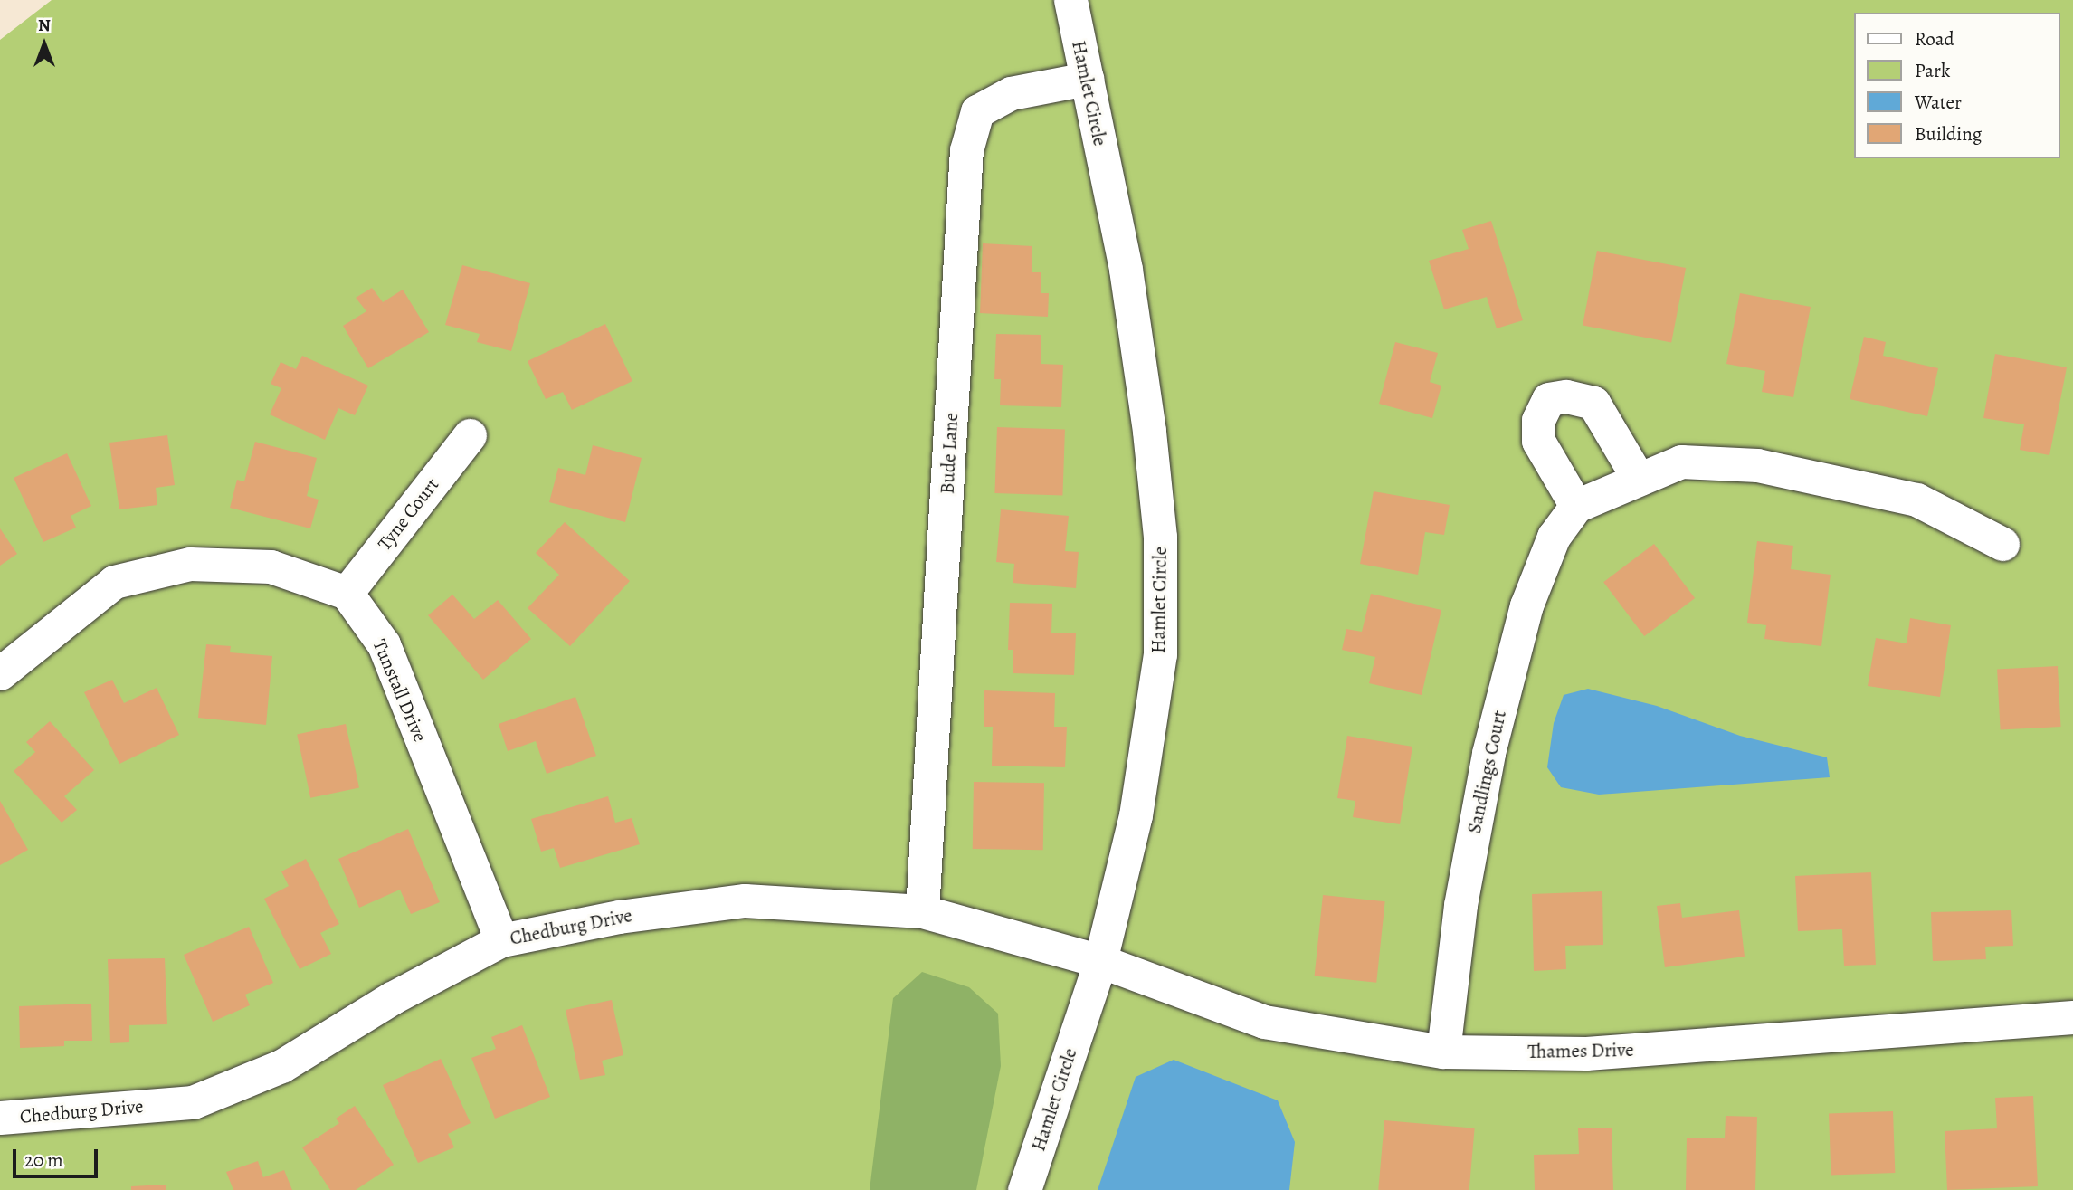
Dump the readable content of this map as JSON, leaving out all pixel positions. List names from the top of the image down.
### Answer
{
  "streets": {
    "street": [
      "Hamlet Circle",
      "Bude Lane",
      "Tyne Court",
      "Tunstall Drive",
      "Sandlings Court",
      "Chedburg Drive",
      "Thames Drive"
    ]
  },
  "crossings": [
    ["Hamlet Circle", "Bude Lane"],
    ["Hamlet Circle", "Chedburg Drive"],
    ["Hamlet Circle", "Thames Drive"],
    ["Bude Lane", "Chedburg Drive"],
    ["Tyne Court", "Tunstall Drive"],
    ["Tunstall Drive", "Chedburg Drive"],
    ["Sandlings Court", "Thames Drive"],
    ["Chedburg Drive", "Thames Drive"]
  ],
  "legend": [
    "Road",
    "Park",
    "Water",
    "Building"
  ],
  "scale_bar": "20 m",
  "north": "top"
}
